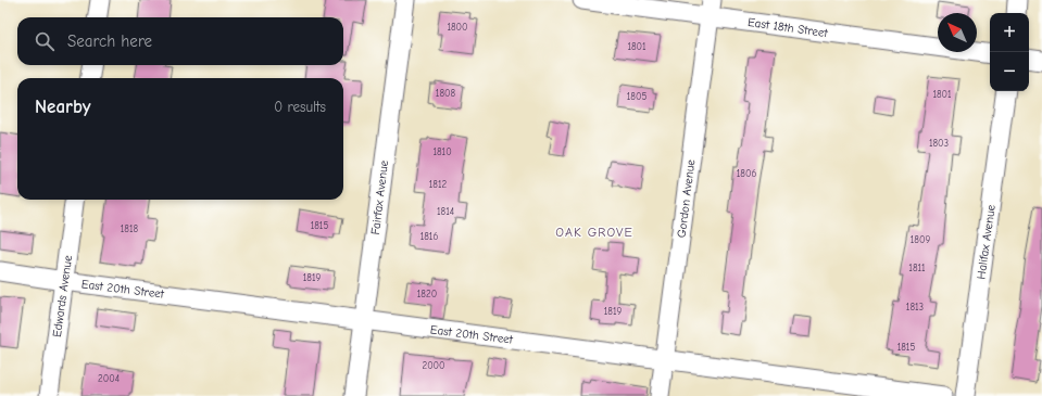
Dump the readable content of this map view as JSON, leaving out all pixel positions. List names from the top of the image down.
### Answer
{
  "streets": {
    "street": [
      "East 18th Street",
      "Fairfax Avenue",
      "Gordon Avenue",
      "Halifax Avenue",
      "East 20th Street",
      "Edwards Avenue"
    ]
  },
  "crossings": [
    ["East 18th Street", "Gordon Avenue"],
    ["Fairfax Avenue", "East 20th Street"],
    ["Gordon Avenue", "East 20th Street"],
    ["East 20th Street", "Edwards Avenue"]
  ],
  "districts": ["OAK GROVE"],
  "house_numbers": [
    "1800",
    "1801",
    "1808",
    "1801",
    "1805",
    "1803",
    "1810",
    "1806",
    "1812",
    "1814",
    "1815",
    "1818",
    "1816",
    "1809",
    "1811",
    "1819",
    "1820",
    "1813",
    "1819",
    "1815",
    "2000",
    "2004"
  ],
  "north": "top left",
  "page": {
    "map_buttons": ["+", "−"],
    "search": "Search here",
    "heading": ["Nearby", "0 results"]
  }
}
